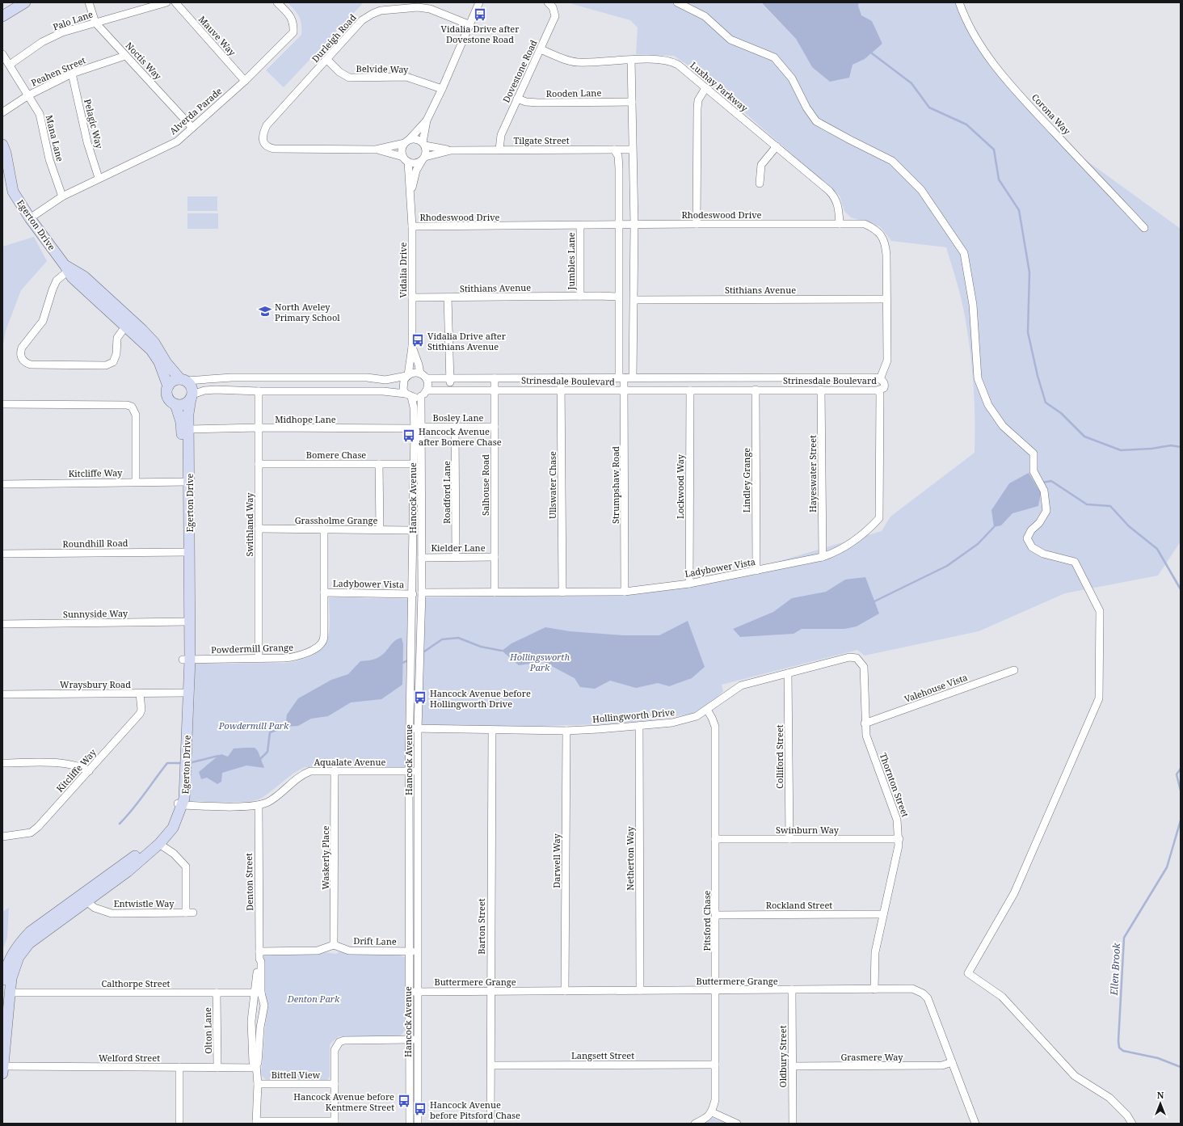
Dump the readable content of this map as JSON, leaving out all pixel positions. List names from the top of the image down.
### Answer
{
  "streets": {
    "street": [
      "Palo Lane",
      "Mauve Way",
      "Durleigh Road",
      "Noctis Way",
      "Belvide Way",
      "Peahen Street",
      "Dovestone Road",
      "Luxhay Parkway",
      "Rooden Lane",
      "Alverda Parade",
      "Corona Way",
      "Pelagic Way",
      "Mana Lane",
      "Tilgate Street",
      "Rhodeswood Drive",
      "Egerton Drive",
      "Jumbles Lane",
      "Vidalia Drive",
      "Stithians Avenue",
      "Strinesdale Boulevard",
      "Bosley Lane",
      "Midhope Lane",
      "Bomere Chase",
      "Kitcliffe Way",
      "Hayeswater Street",
      "Lindley Grange",
      "Salhouse Road",
      "Ullswater Chase",
      "Strumpshaw Road",
      "Lockwood Way",
      "Roadford Lane",
      "Hancock Avenue",
      "Grassholme Grange",
      "Swithland Way",
      "Roundhill Road",
      "Kielder Lane",
      "Ladybower Vista",
      "Sunnyside Way",
      "Powdermill Grange",
      "Wraysbury Road",
      "Valehouse Vista",
      "Hollingworth Drive",
      "Colliford Street",
      "Aqualate Avenue",
      "Thornton Street",
      "Swinburn Way",
      "Waskerly Place",
      "Netherton Way",
      "Darwell Way",
      "Denton Street",
      "Entwistle Way",
      "Rockland Street",
      "Pitsford Chase",
      "Barton Street",
      "Drift Lane",
      "Buttermere Grange",
      "Calthorpe Street",
      "Olton Lane",
      "Langsett Street",
      "Oldbury Street",
      "Grasmere Way",
      "Welford Street",
      "Bittell View"
    ]
  },
  "crossings": [
    ["Palo Lane", "Noctis Way"],
    ["Palo Lane", "Mana Lane"],
    ["Mauve Way", "Alverda Parade"],
    ["Durleigh Road", "Belvide Way"],
    ["Noctis Way", "Peahen Street"],
    ["Noctis Way", "Alverda Parade"],
    ["Peahen Street", "Pelagic Way"],
    ["Peahen Street", "Mana Lane"],
    ["Dovestone Road", "Luxhay Parkway"],
    ["Dovestone Road", "Rooden Lane"],
    ["Dovestone Road", "Tilgate Street"],
    ["Luxhay Parkway", "Rhodeswood Drive"],
    ["Alverda Parade", "Pelagic Way"],
    ["Alverda Parade", "Mana Lane"],
    ["Alverda Parade", "Egerton Drive"],
    ["Tilgate Street", "Vidalia Drive"],
    ["Tilgate Street", "Strumpshaw Road"],
    ["Rhodeswood Drive", "Jumbles Lane"],
    ["Rhodeswood Drive", "Vidalia Drive"],
    ["Rhodeswood Drive", "Stithians Avenue"],
    ["Rhodeswood Drive", "Strinesdale Boulevard"],
    ["Rhodeswood Drive", "Strumpshaw Road"],
    ["Egerton Drive", "Midhope Lane"],
    ["Egerton Drive", "Kitcliffe Way"],
    ["Egerton Drive", "Roundhill Road"],
    ["Egerton Drive", "Sunnyside Way"],
    ["Egerton Drive", "Powdermill Grange"],
    ["Egerton Drive", "Wraysbury Road"],
    ["Egerton Drive", "Aqualate Avenue"],
    ["Egerton Drive", "Entwistle Way"],
    ["Egerton Drive", "Calthorpe Street"],
    ["Egerton Drive", "Welford Street"],
    ["Jumbles Lane", "Stithians Avenue"],
    ["Vidalia Drive", "Stithians Avenue"],
    ["Vidalia Drive", "Strinesdale Boulevard"],
    ["Vidalia Drive", "Hancock Avenue"],
    ["Stithians Avenue", "Strumpshaw Road"],
    ["Strinesdale Boulevard", "Hayeswater Street"],
    ["Strinesdale Boulevard", "Lindley Grange"],
    ["Strinesdale Boulevard", "Salhouse Road"],
    ["Strinesdale Boulevard", "Ullswater Chase"],
    ["Strinesdale Boulevard", "Strumpshaw Road"],
    ["Strinesdale Boulevard", "Lockwood Way"],
    ["Strinesdale Boulevard", "Hancock Avenue"],
    ["Strinesdale Boulevard", "Ladybower Vista"],
    ["Bosley Lane", "Midhope Lane"],
    ["Bosley Lane", "Salhouse Road"],
    ["Bosley Lane", "Roadford Lane"],
    ["Bosley Lane", "Hancock Avenue"],
    ["Midhope Lane", "Hancock Avenue"],
    ["Midhope Lane", "Swithland Way"],
    ["Bomere Chase", "Hancock Avenue"],
    ["Bomere Chase", "Swithland Way"],
    ["Kitcliffe Way", "Wraysbury Road"],
    ["Hayeswater Street", "Ladybower Vista"],
    ["Lindley Grange", "Ladybower Vista"],
    ["Salhouse Road", "Kielder Lane"],
    ["Salhouse Road", "Ladybower Vista"],
    ["Ullswater Chase", "Ladybower Vista"],
    ["Strumpshaw Road", "Ladybower Vista"],
    ["Lockwood Way", "Ladybower Vista"],
    ["Roadford Lane", "Kielder Lane"],
    ["Hancock Avenue", "Grassholme Grange"],
    ["Hancock Avenue", "Kielder Lane"],
    ["Hancock Avenue", "Ladybower Vista"],
    ["Hancock Avenue", "Hollingworth Drive"],
    ["Hancock Avenue", "Aqualate Avenue"],
    ["Hancock Avenue", "Drift Lane"],
    ["Hancock Avenue", "Buttermere Grange"],
    ["Grassholme Grange", "Swithland Way"],
    ["Grassholme Grange", "Powdermill Grange"],
    ["Swithland Way", "Powdermill Grange"],
    ["Ladybower Vista", "Powdermill Grange"],
    ["Valehouse Vista", "Thornton Street"],
    ["Hollingworth Drive", "Colliford Street"],
    ["Hollingworth Drive", "Thornton Street"],
    ["Hollingworth Drive", "Netherton Way"],
    ["Hollingworth Drive", "Darwell Way"],
    ["Hollingworth Drive", "Pitsford Chase"],
    ["Hollingworth Drive", "Barton Street"],
    ["Colliford Street", "Swinburn Way"],
    ["Aqualate Avenue", "Waskerly Place"],
    ["Aqualate Avenue", "Denton Street"],
    ["Thornton Street", "Swinburn Way"],
    ["Thornton Street", "Rockland Street"],
    ["Thornton Street", "Buttermere Grange"],
    ["Swinburn Way", "Pitsford Chase"],
    ["Waskerly Place", "Drift Lane"],
    ["Netherton Way", "Buttermere Grange"],
    ["Darwell Way", "Buttermere Grange"],
    ["Denton Street", "Calthorpe Street"],
    ["Denton Street", "Welford Street"],
    ["Denton Street", "Bittell View"],
    ["Rockland Street", "Pitsford Chase"],
    ["Pitsford Chase", "Buttermere Grange"],
    ["Pitsford Chase", "Langsett Street"],
    ["Barton Street", "Buttermere Grange"],
    ["Barton Street", "Langsett Street"],
    ["Buttermere Grange", "Oldbury Street"],
    ["Buttermere Grange", "Grasmere Way"],
    ["Calthorpe Street", "Olton Lane"],
    ["Olton Lane", "Welford Street"],
    ["Oldbury Street", "Grasmere Way"]
  ],
  "water": ["Ellen Brook"],
  "parks": ["Hollingsworth Park", "Powdermill Park", "Denton Park"],
  "places": {
    "bus stop": [
      "Vidalia Drive after Dovestone Road",
      "Vidalia Drive after Stithians Avenue",
      "Hancock Avenue after Bomere Chase",
      "Hancock Avenue before Hollingworth Drive",
      "Hancock Avenue before Kentmere Street",
      "Hancock Avenue before Pitsford Chase"
    ],
    "school or university": ["North Aveley Primary School"]
  },
  "north": "top"
}
